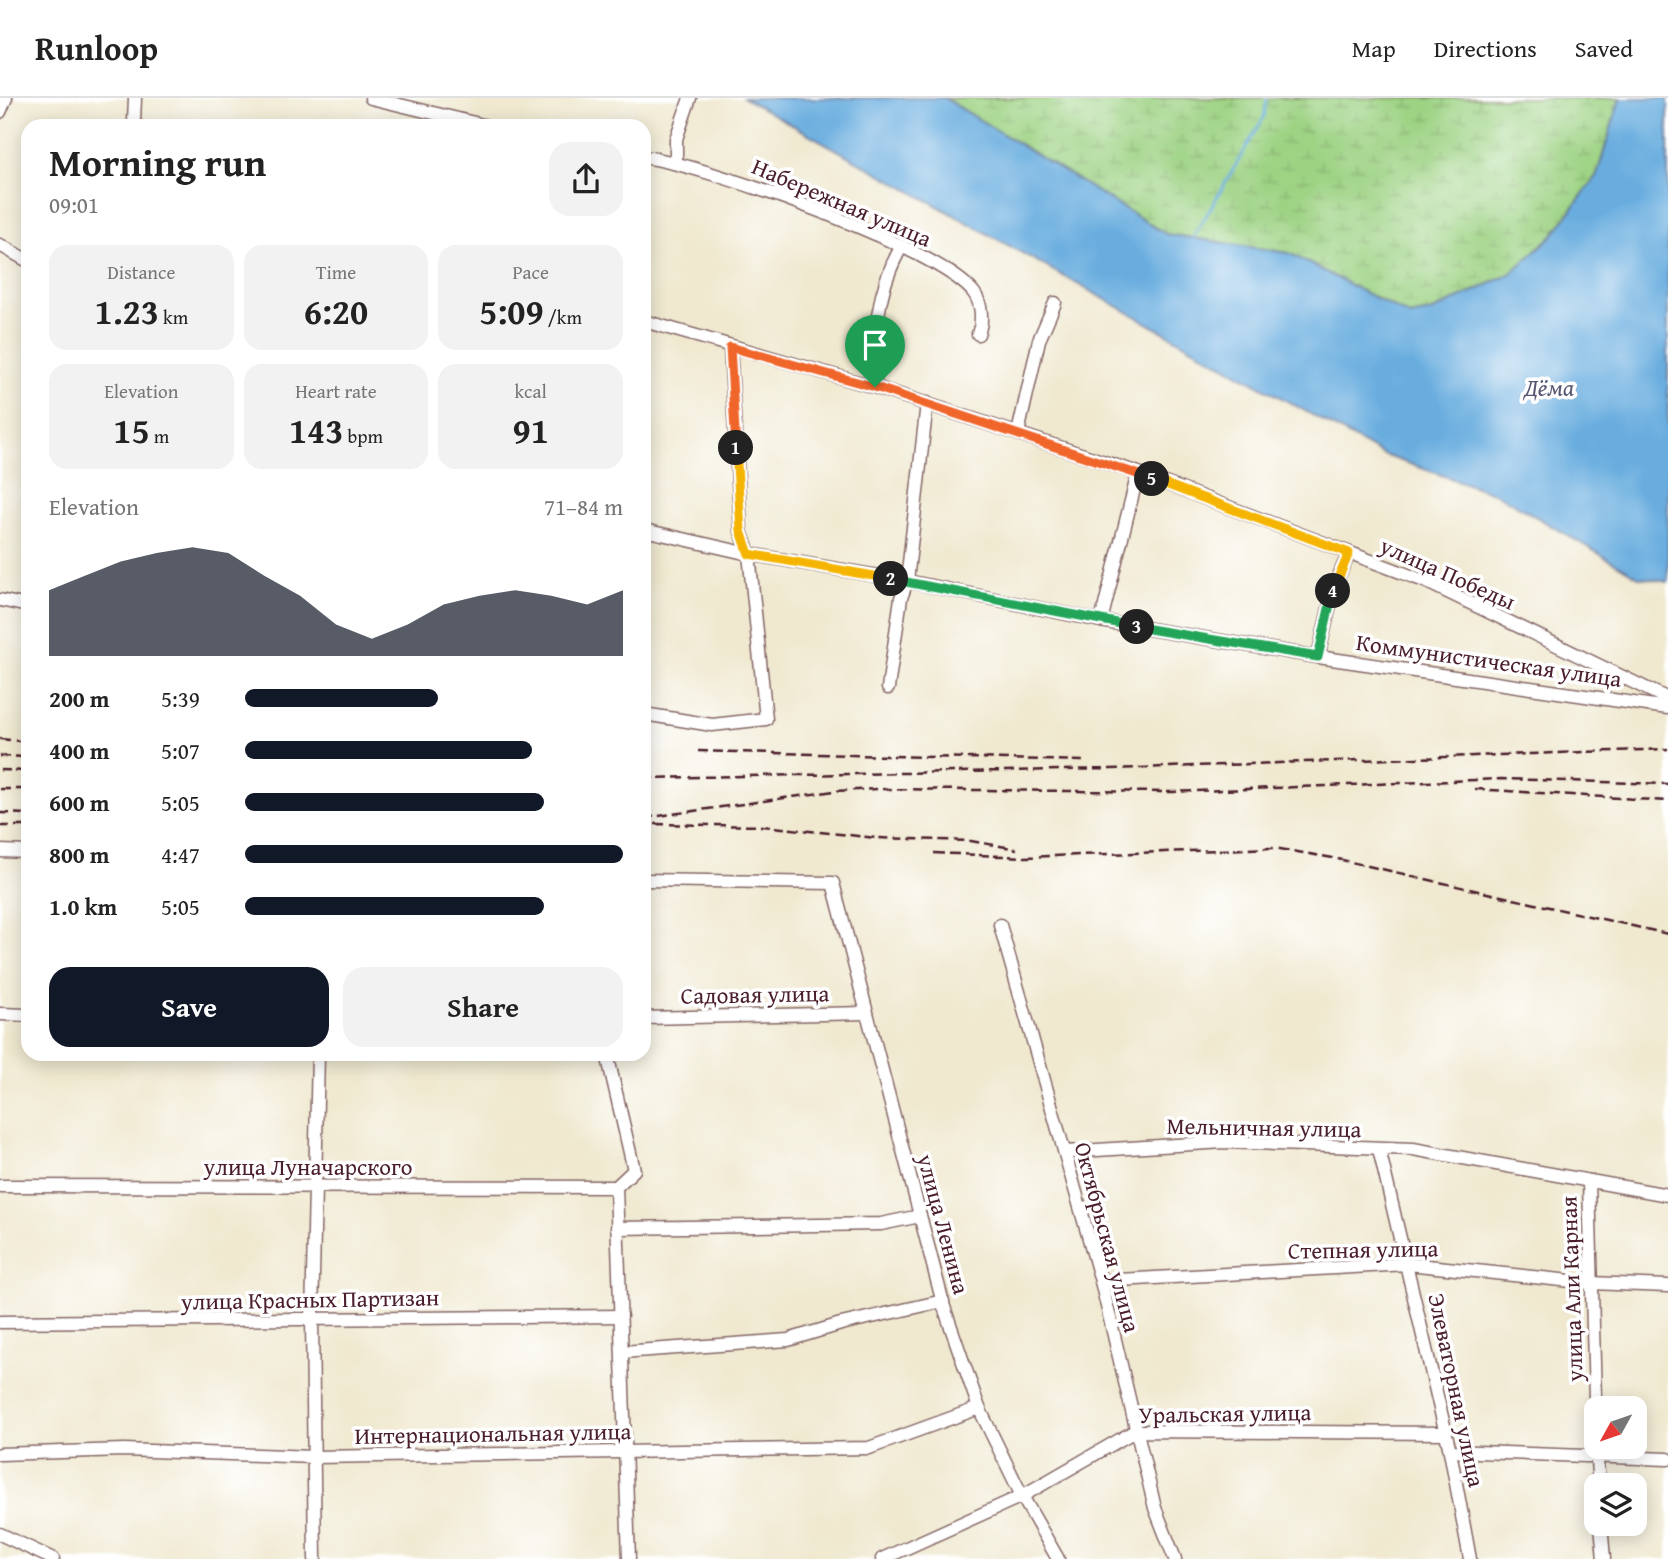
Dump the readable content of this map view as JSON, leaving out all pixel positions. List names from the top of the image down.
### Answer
{
  "streets": {
    "street": [
      "Набережная улица",
      "улица Победы",
      "Коммунистическая улица",
      "Садовая улица",
      "Мельничная улица",
      "улица Луначарского",
      "улица Ленина",
      "Октябрьская улица",
      "Степная улица",
      "улица Али Карная",
      "улица Красных Партизан",
      "Элеваторная улица",
      "Уральская улица",
      "Интернациональная улица"
    ]
  },
  "crossings": [
    ["Садовая улица", "улица Ленина"],
    ["Мельничная улица", "Октябрьская улица"],
    ["Мельничная улица", "Элеваторная улица"],
    ["улица Ленина", "Уральская улица"],
    ["улица Ленина", "Интернациональная улица"],
    ["Октябрьская улица", "Степная улица"],
    ["Октябрьская улица", "Уральская улица"],
    ["Степная улица", "улица Али Карная"],
    ["Степная улица", "Элеваторная улица"],
    ["Элеваторная улица", "Уральская улица"]
  ],
  "water": ["Дёма"],
  "north": "bottom left",
  "page": {
    "header": "Runloop",
    "nav": ["Map", "Directions", "Saved"],
    "heading": ["Morning run", "09:01"],
    "stats": [
      ["Distance", "1.23 km"],
      ["Time", "6:20"],
      ["Pace", "5:09 /km"],
      ["Elevation", "15 m"],
      ["Heart rate", "143 bpm"],
      ["kcal", "91"]
    ],
    "pins": [
      "1",
      "5",
      "2",
      "4",
      "3"
    ],
    "chart": ["Elevation", "71–84 m"],
    "list": [
      {
        "name": "200 m",
        "note": "5:39"
      },
      {
        "name": "400 m",
        "note": "5:07"
      },
      {
        "name": "600 m",
        "note": "5:05"
      },
      {
        "name": "800 m",
        "note": "4:47"
      },
      {
        "name": "1.0 km",
        "note": "5:05"
      }
    ],
    "buttons": ["Save", "Share"]
  }
}
